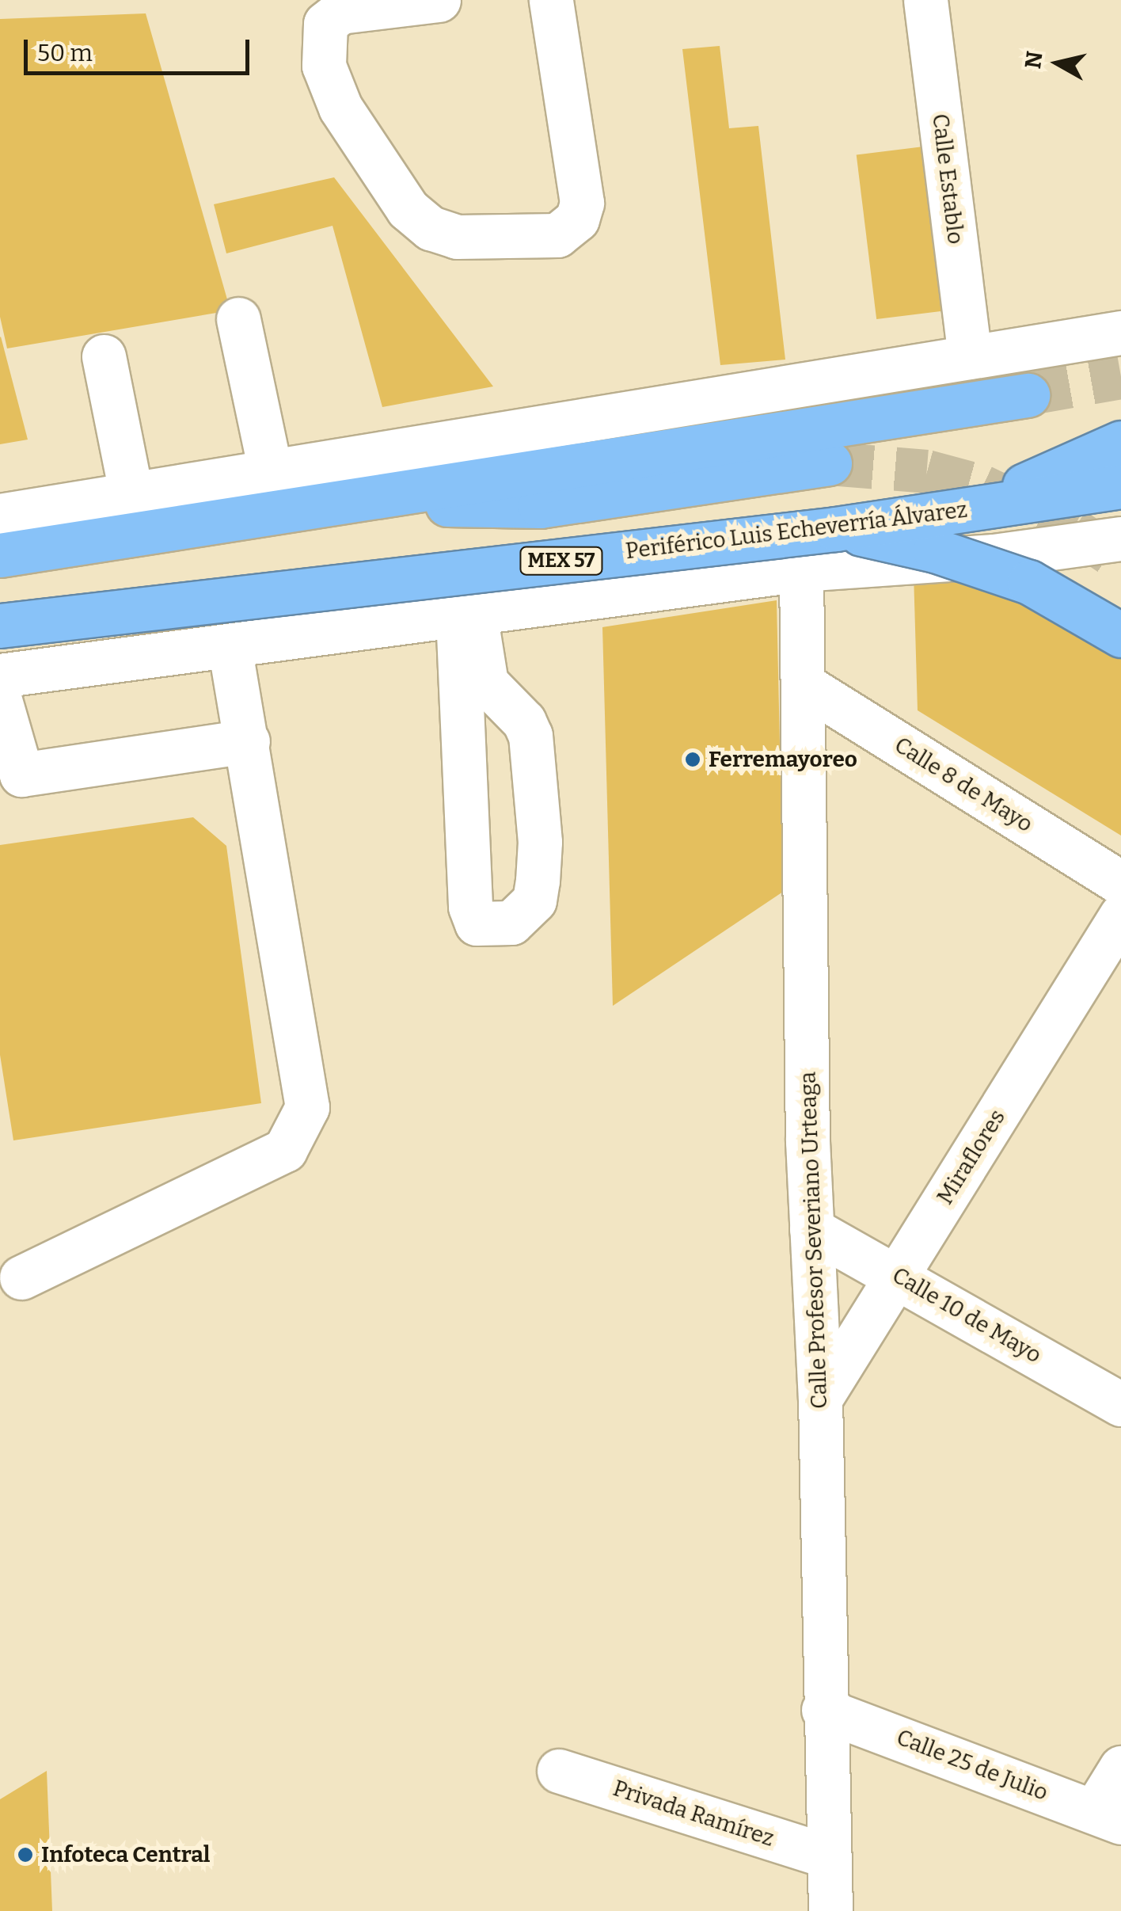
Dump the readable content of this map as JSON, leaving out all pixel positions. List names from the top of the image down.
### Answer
{
  "streets": {
    "highway": ["Periférico Luis Echeverría Álvarez", "MEX 57"],
    "street": [
      "Calle Establo",
      "Calle 8 de Mayo",
      "Miraflores",
      "Calle Profesor Severiano Urteaga",
      "Calle 10 de Mayo",
      "Calle 25 de Julio",
      "Privada Ramírez"
    ]
  },
  "crossings": [
    ["Calle 8 de Mayo", "Calle Profesor Severiano Urteaga"],
    ["Miraflores", "Calle Profesor Severiano Urteaga"],
    ["Miraflores", "Calle 10 de Mayo"],
    ["Calle Profesor Severiano Urteaga", "Calle 10 de Mayo"],
    ["Calle Profesor Severiano Urteaga", "Calle 25 de Julio"],
    ["Calle Profesor Severiano Urteaga", "Privada Ramírez"]
  ],
  "places": ["Ferremayoreo", "Infoteca Central"],
  "scale_bar": "50 m",
  "north": "left"
}
